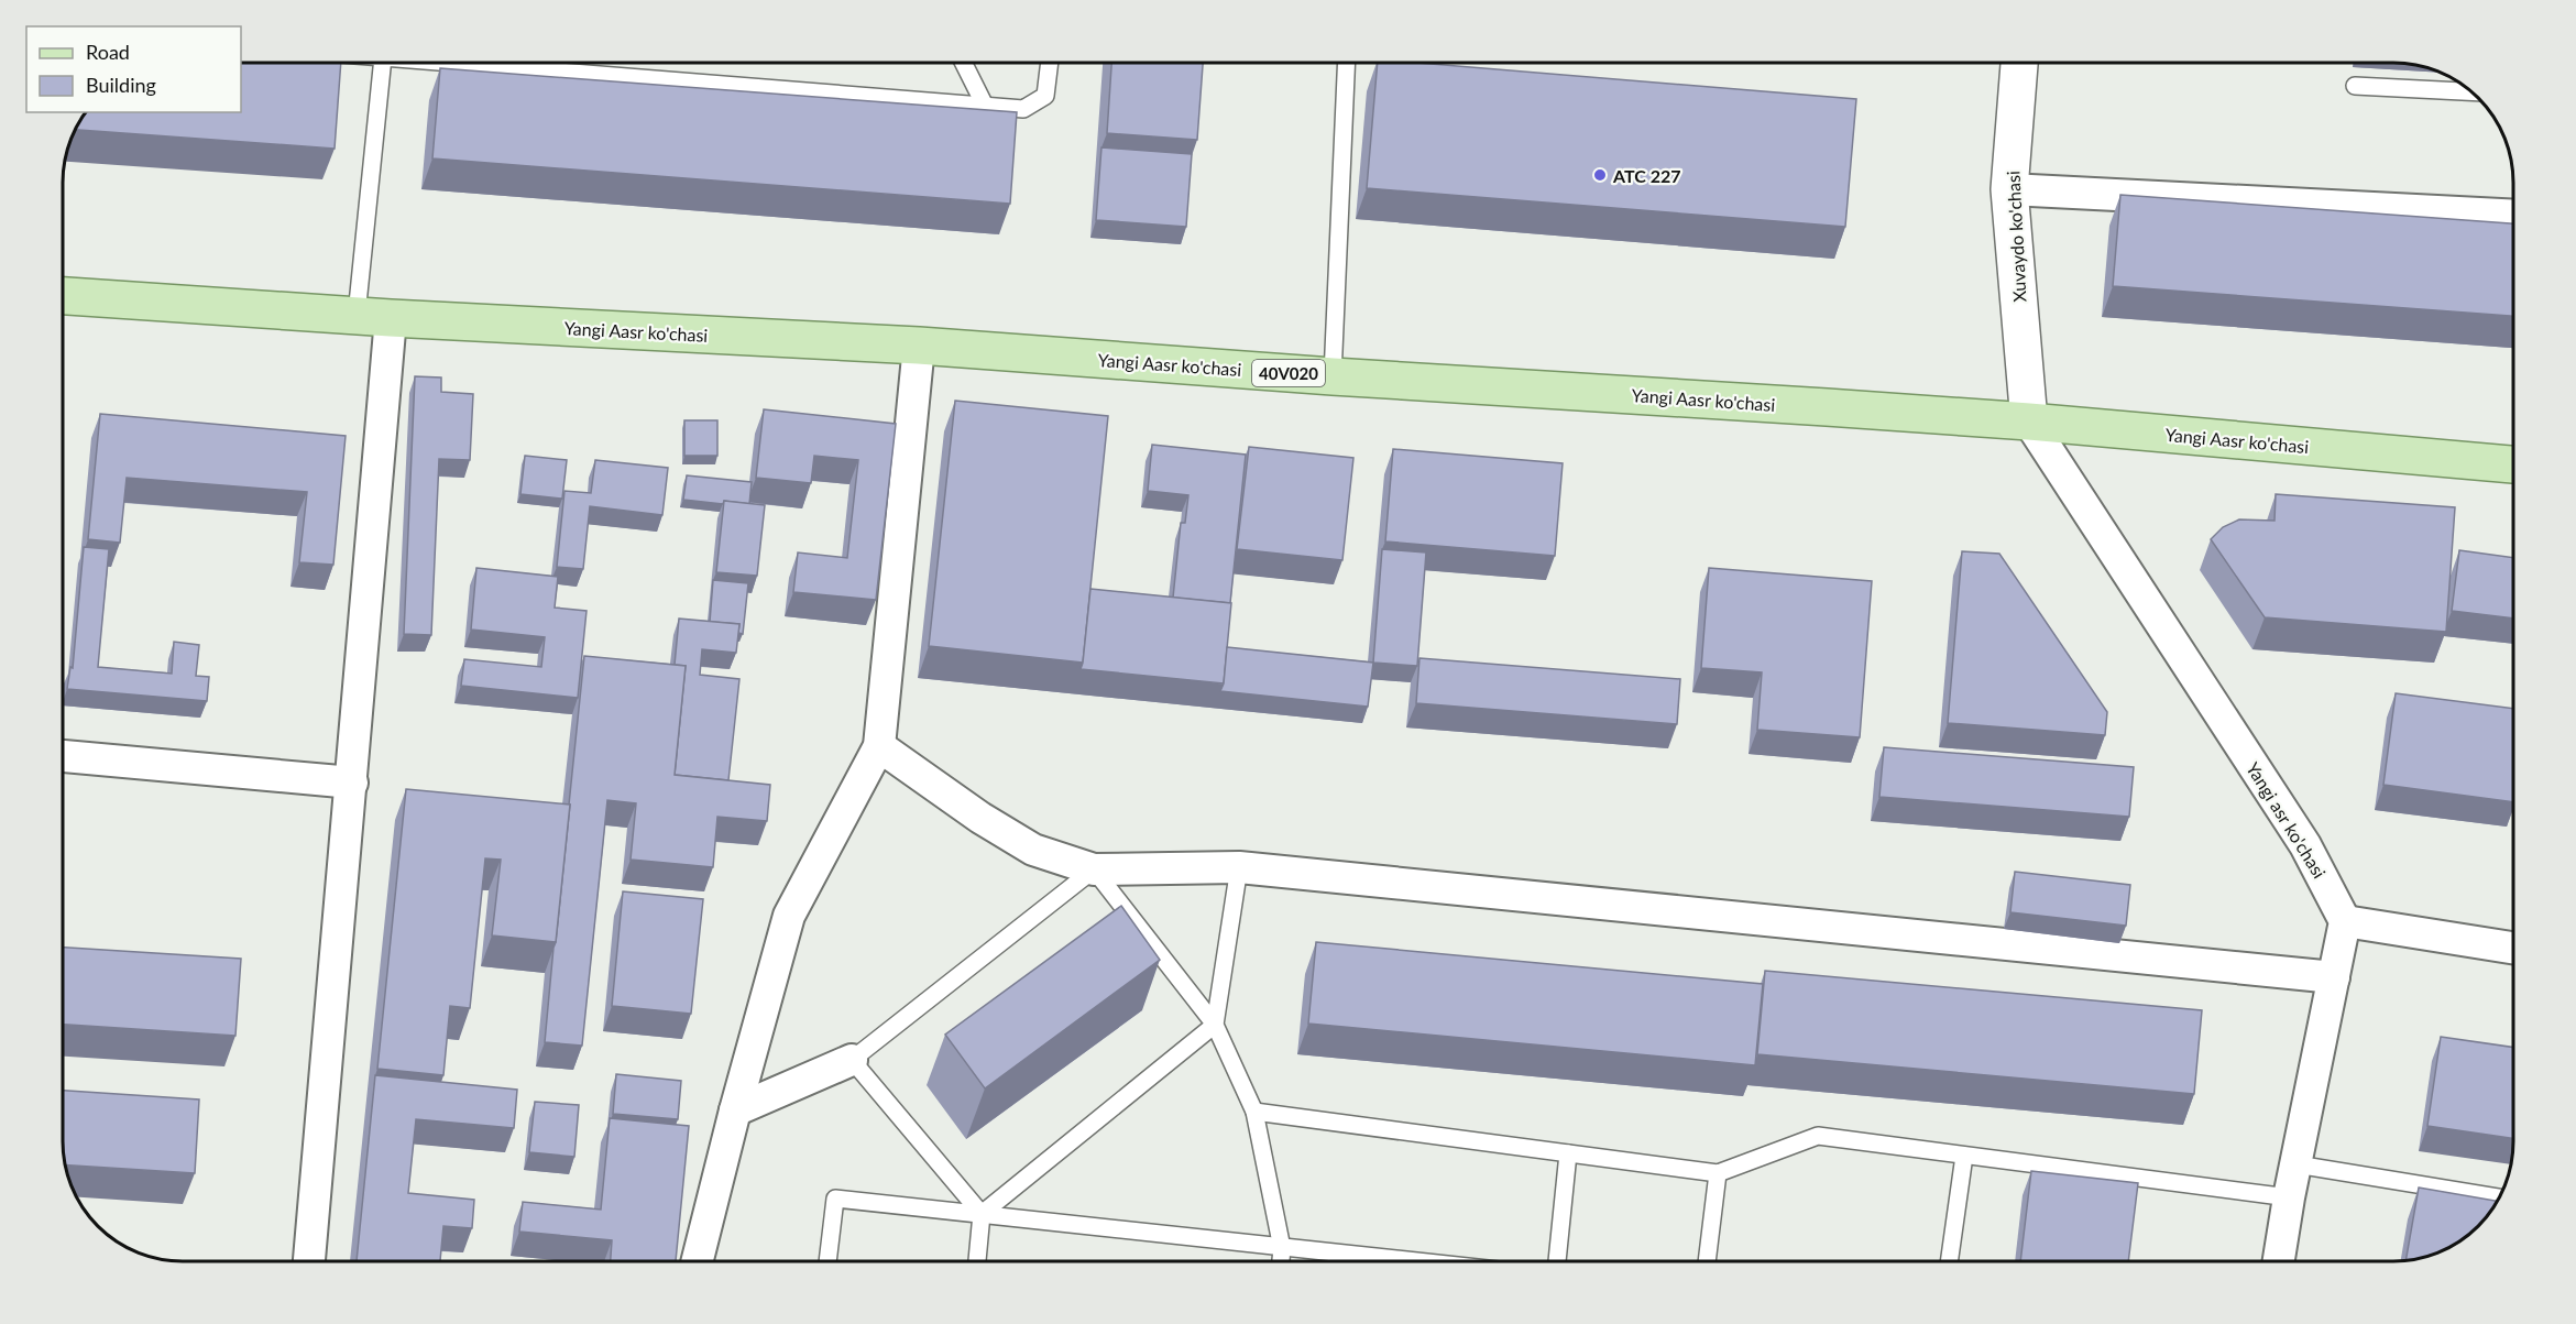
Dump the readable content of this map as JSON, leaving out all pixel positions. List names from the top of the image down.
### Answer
{
  "streets": {
    "main road": ["Yangi Aasr ko'chasi", "40V020"],
    "street": ["Xuvaydo ko'chasi", "Yangi asr ko'chasi"]
  },
  "crossings": [
    ["Xuvaydo ko'chasi", "Yangi Aasr ko'chasi"],
    ["Xuvaydo ko'chasi", "Yangi asr ko'chasi"],
    ["Yangi Aasr ko'chasi", "Yangi asr ko'chasi"]
  ],
  "places": ["АТС 227"],
  "legend": ["Road", "Building"]
}
